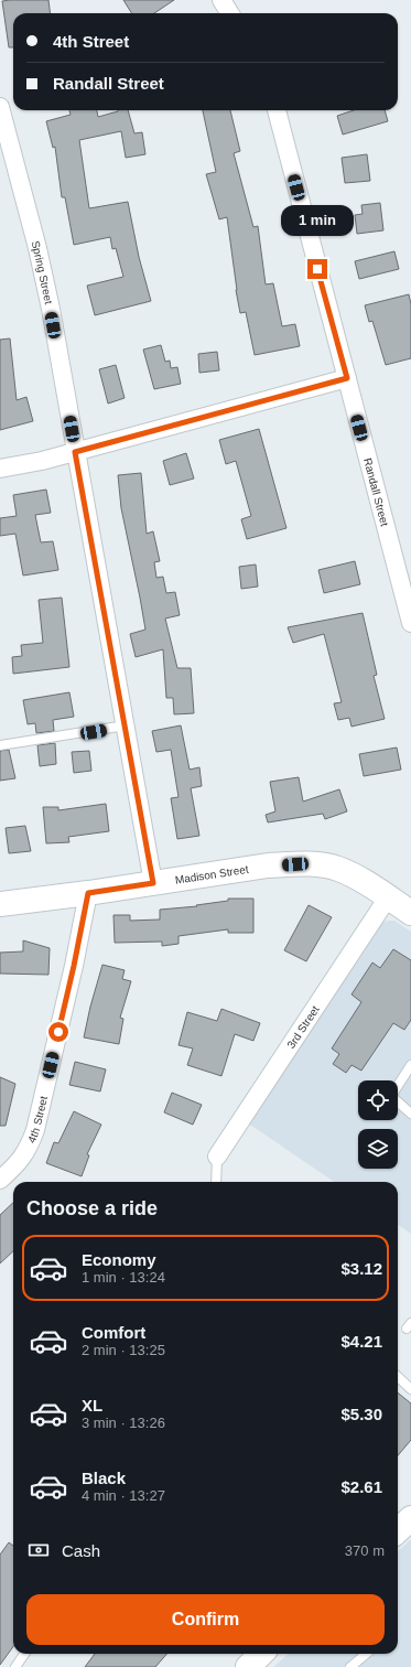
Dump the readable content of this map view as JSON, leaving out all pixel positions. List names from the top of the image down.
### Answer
{
  "streets": {
    "street": [
      "Spring Street",
      "Randall Street",
      "Madison Street",
      "3rd Street",
      "4th Street"
    ]
  },
  "crossings": [
    ["Spring Street", "Madison Street"],
    ["Madison Street", "3rd Street"],
    ["Madison Street", "4th Street"]
  ],
  "page": {
    "banner": ["4th Street", "Randall Street"],
    "bubble": "1 min",
    "heading": "Choose a ride",
    "list": [
      {
        "name": "Economy",
        "note": "1 min · 13:24",
        "value": "$3.12"
      },
      {
        "name": "Comfort",
        "note": "2 min · 13:25",
        "value": "$4.21"
      },
      {
        "name": "XL",
        "note": "3 min · 13:26",
        "value": "$5.30"
      },
      {
        "name": "Black",
        "note": "4 min · 13:27",
        "value": "$2.61"
      }
    ],
    "pay": ["Cash", "370 m"],
    "buttons": "Confirm"
  }
}
